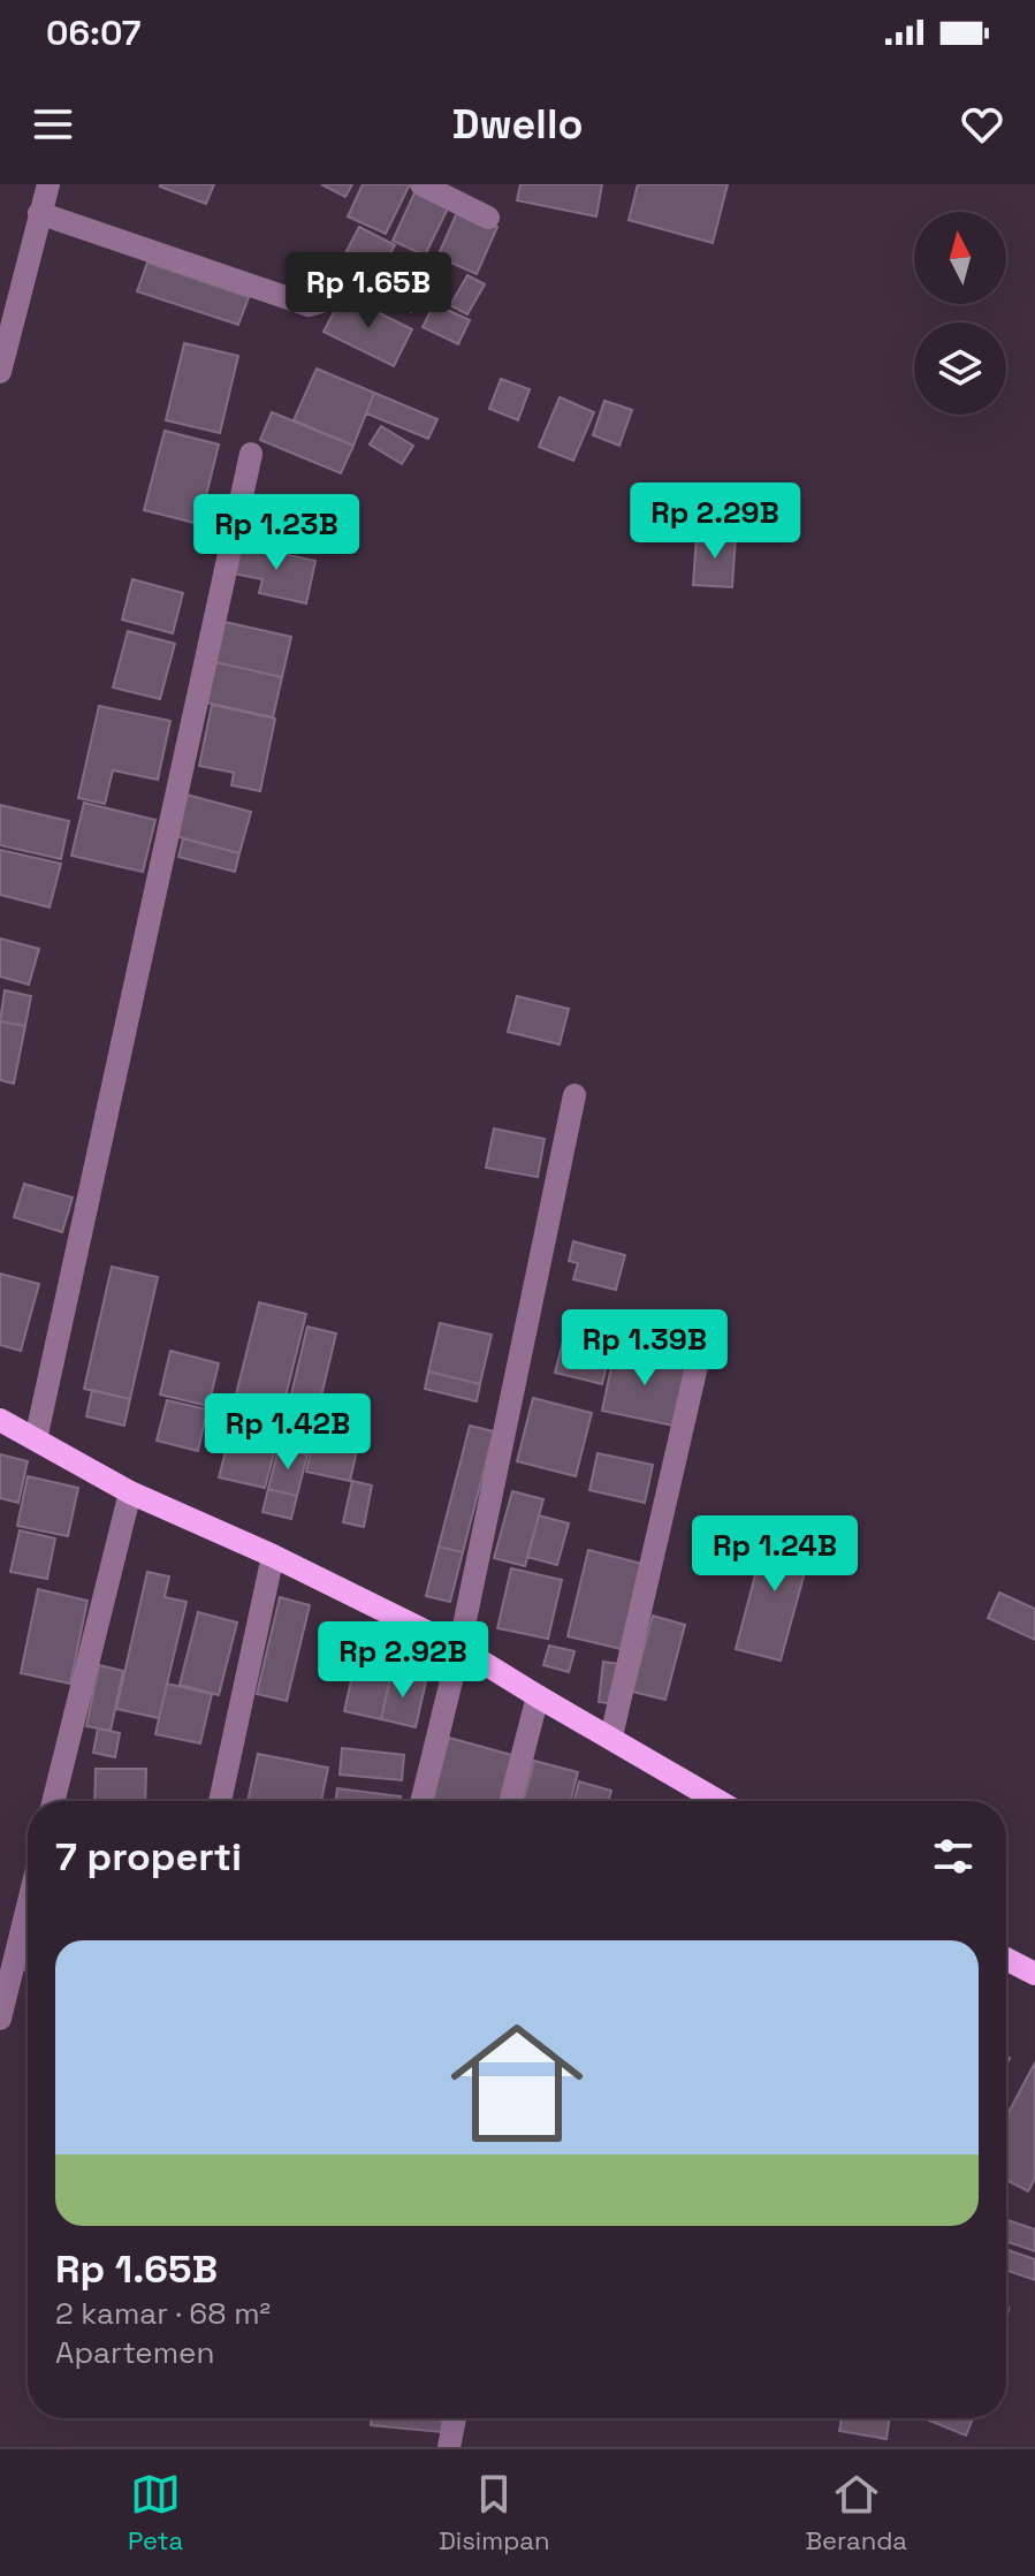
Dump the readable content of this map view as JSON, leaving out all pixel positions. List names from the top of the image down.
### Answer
{
  "north": "top",
  "page": {
    "status": "06:07",
    "header": "Dwello",
    "price": [
      "Rp 1.65B",
      "Rp 2.29B",
      "Rp 1.23B",
      "Rp 1.39B",
      "Rp 1.42B",
      "Rp 1.24B",
      "Rp 2.92B"
    ],
    "heading": "7 properti",
    "list": [
      {
        "name": "Rp 1.65B",
        "note": "2 kamar · 68 m² · Apartemen"
      }
    ],
    "tabs": ["Peta", "Disimpan", "Beranda"]
  }
}
